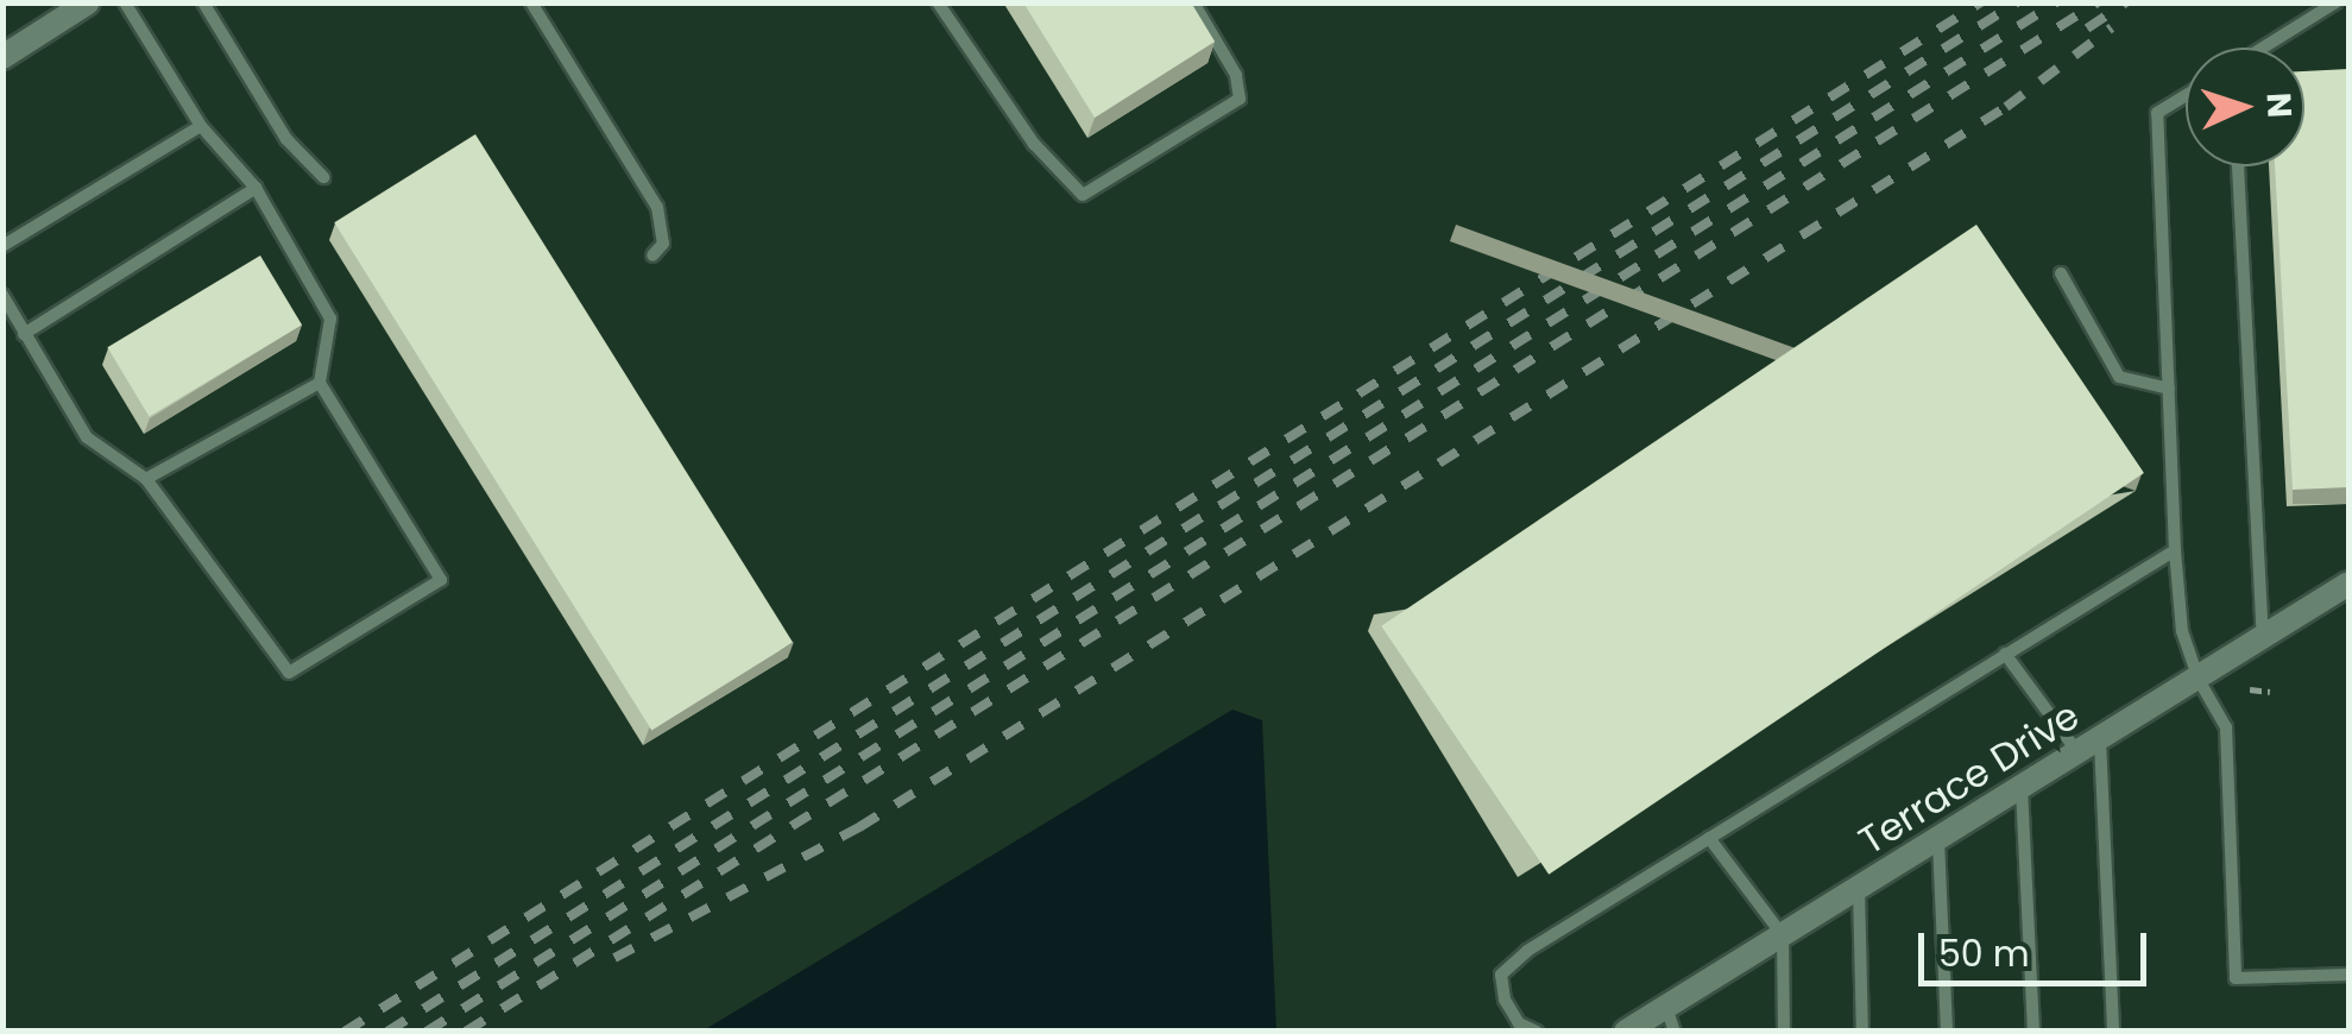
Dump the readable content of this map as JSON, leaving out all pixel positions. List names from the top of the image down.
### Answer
{
  "streets": {
    "street": ["Terrace Drive"]
  },
  "scale_bar": "50 m",
  "north": "right"
}
